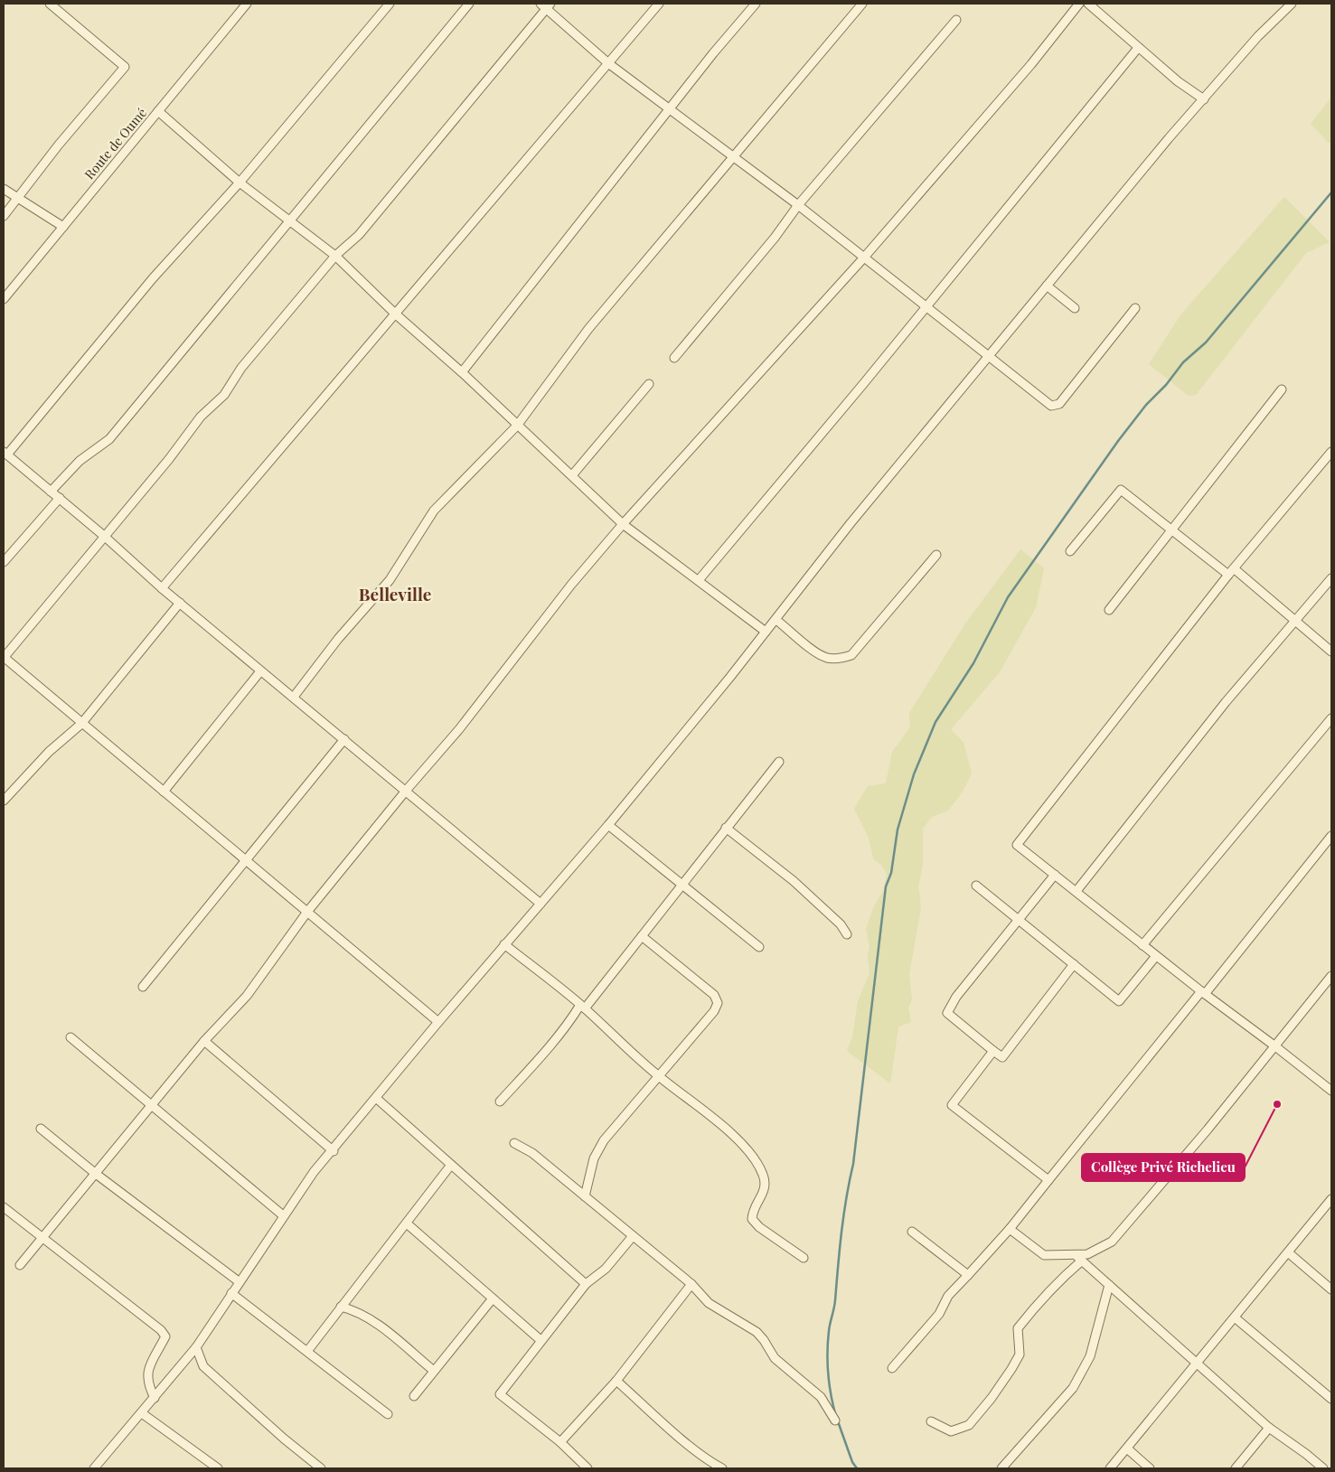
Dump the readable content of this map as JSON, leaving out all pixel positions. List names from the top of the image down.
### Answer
{
  "streets": {
    "street": ["Route de Oumé"]
  },
  "districts": ["Belleville"],
  "places": ["Collège Privé Richelieu"]
}
